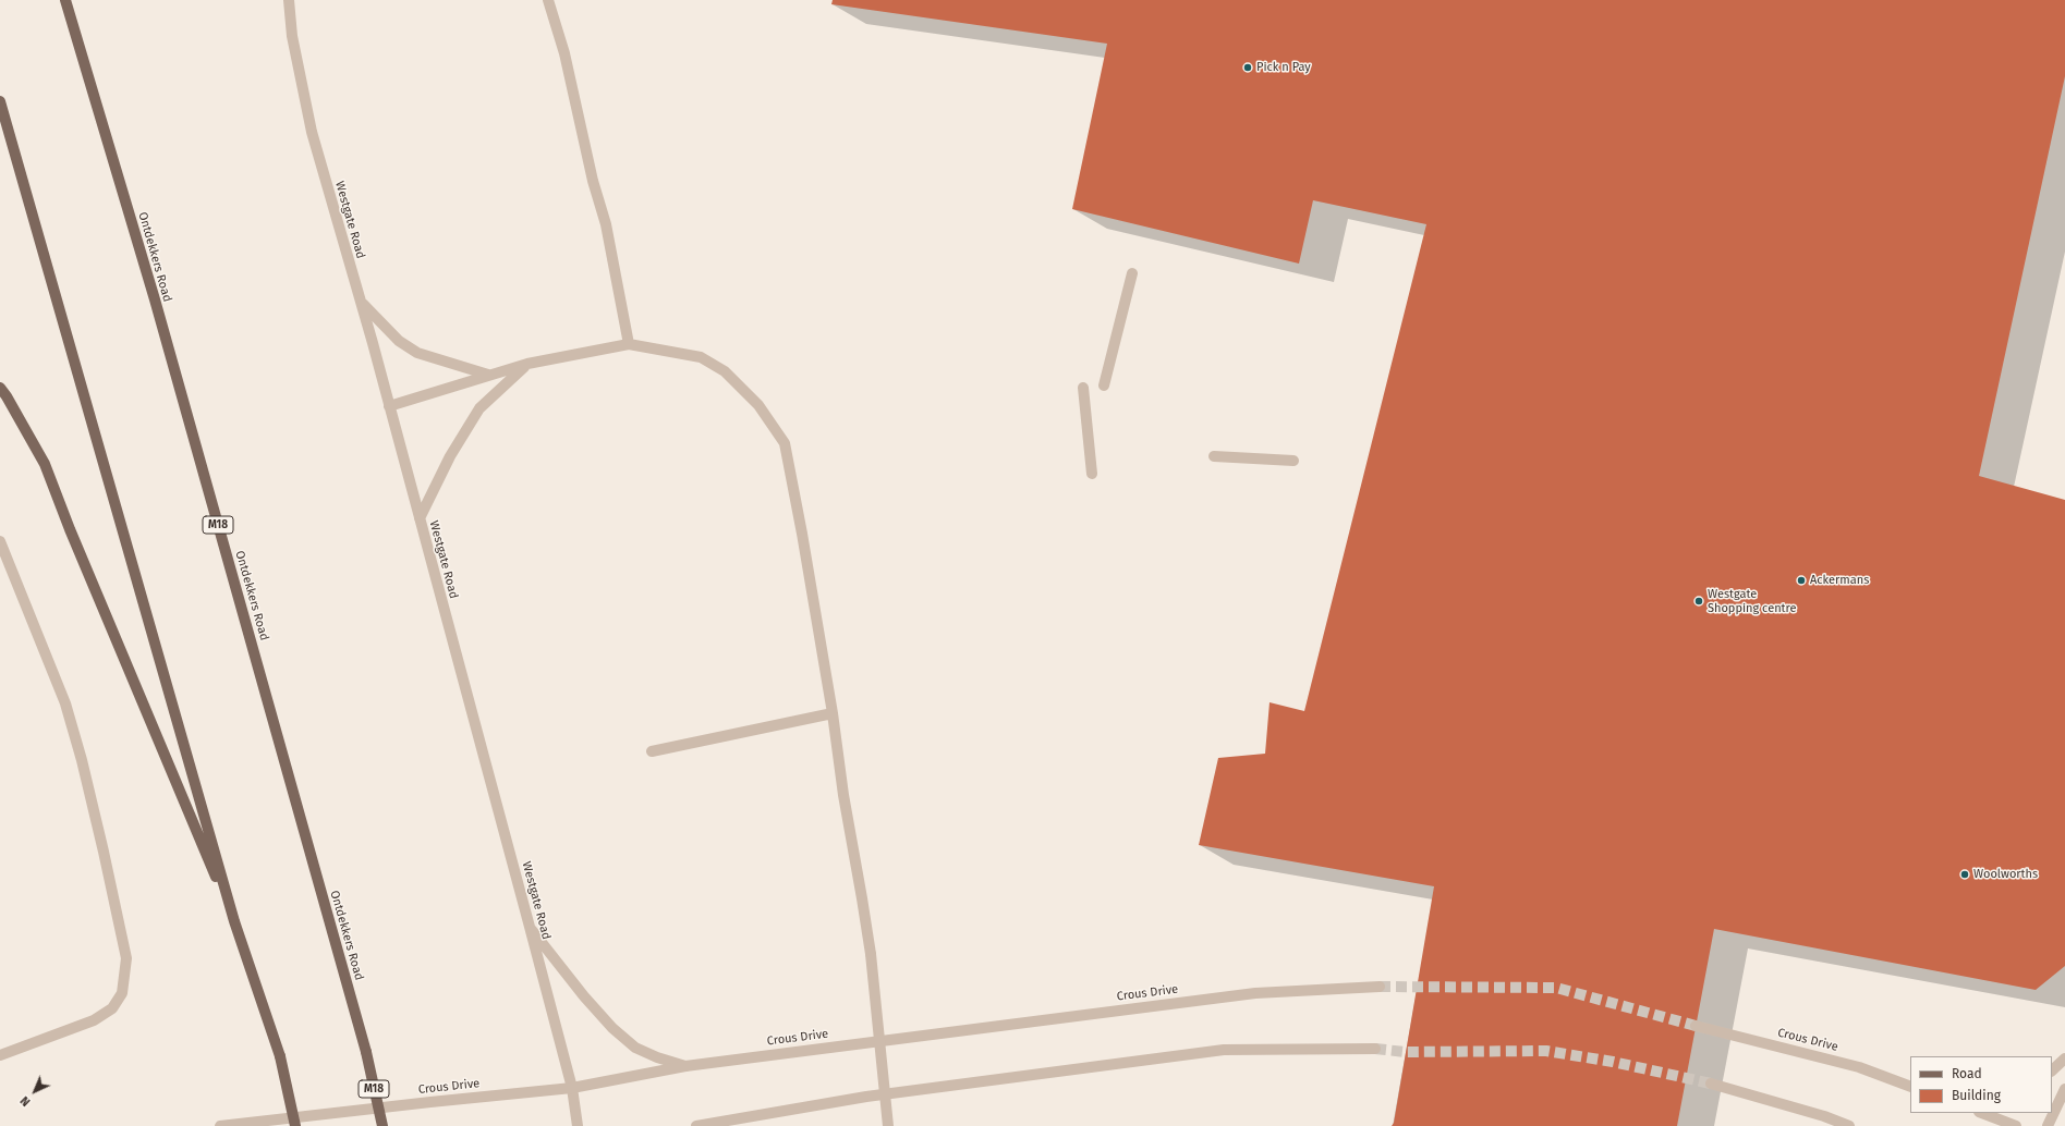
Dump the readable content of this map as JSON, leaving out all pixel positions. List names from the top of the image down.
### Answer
{
  "streets": {
    "main road": ["Ontdekkers Road", "M18"],
    "street": ["Westgate Road", "Crous Drive"]
  },
  "crossings": [
    ["Westgate Road", "Crous Drive"]
  ],
  "places": [
    "Pick n Pay",
    "Ackermans",
    "Westgate Shopping centre",
    "Woolworths"
  ],
  "legend": ["Road", "Building"],
  "north": "bottom left"
}
